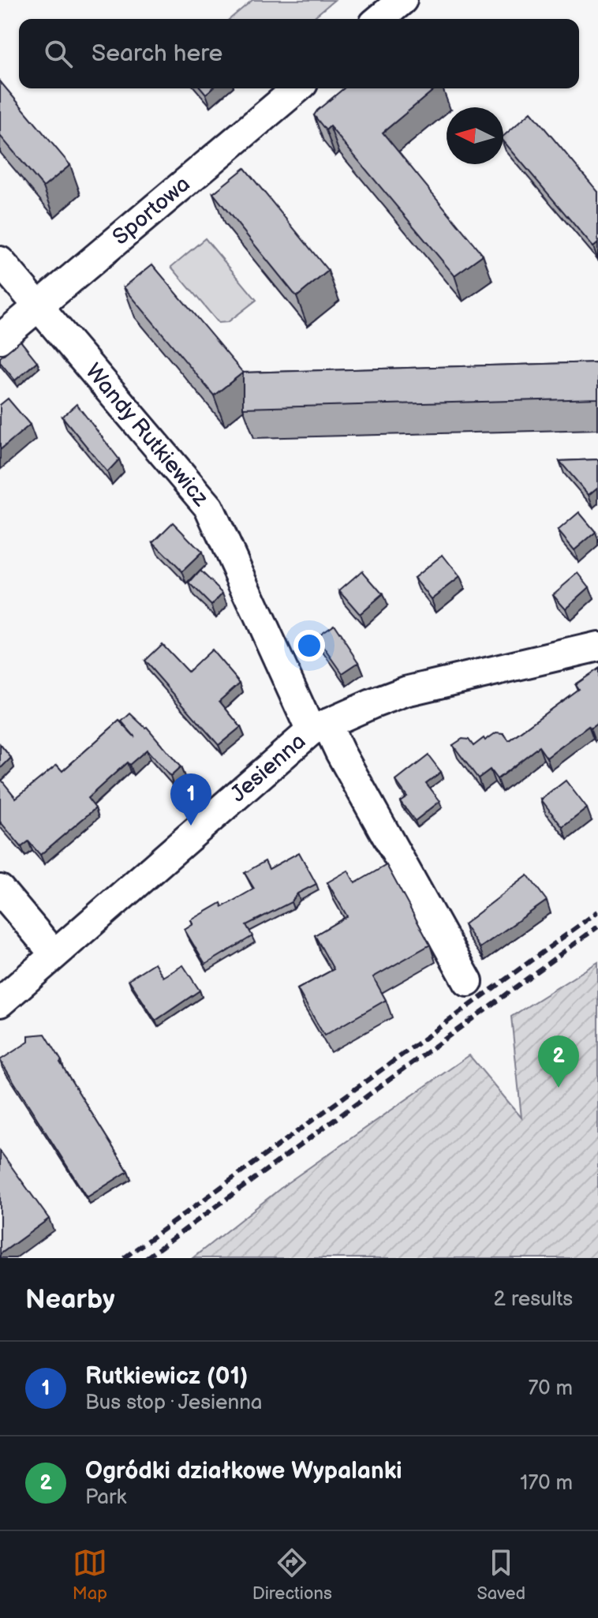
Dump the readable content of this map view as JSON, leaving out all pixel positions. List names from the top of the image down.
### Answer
{
  "streets": {
    "street": ["Sportowa", "Wandy Rutkiewicz", "Jesienna"]
  },
  "crossings": [
    ["Sportowa", "Wandy Rutkiewicz"],
    ["Wandy Rutkiewicz", "Jesienna"]
  ],
  "north": "left",
  "page": {
    "search": "Search here",
    "pins": ["1", "2"],
    "heading": ["Nearby", "2 results"],
    "list": [
      {
        "mark": "1",
        "name": "Rutkiewicz (01)",
        "note": "Bus stop · Jesienna",
        "value": "70 m"
      },
      {
        "mark": "2",
        "name": "Ogródki działkowe Wypalanki",
        "note": "Park",
        "value": "170 m"
      }
    ],
    "nav": ["Map", "Directions", "Saved"]
  }
}
